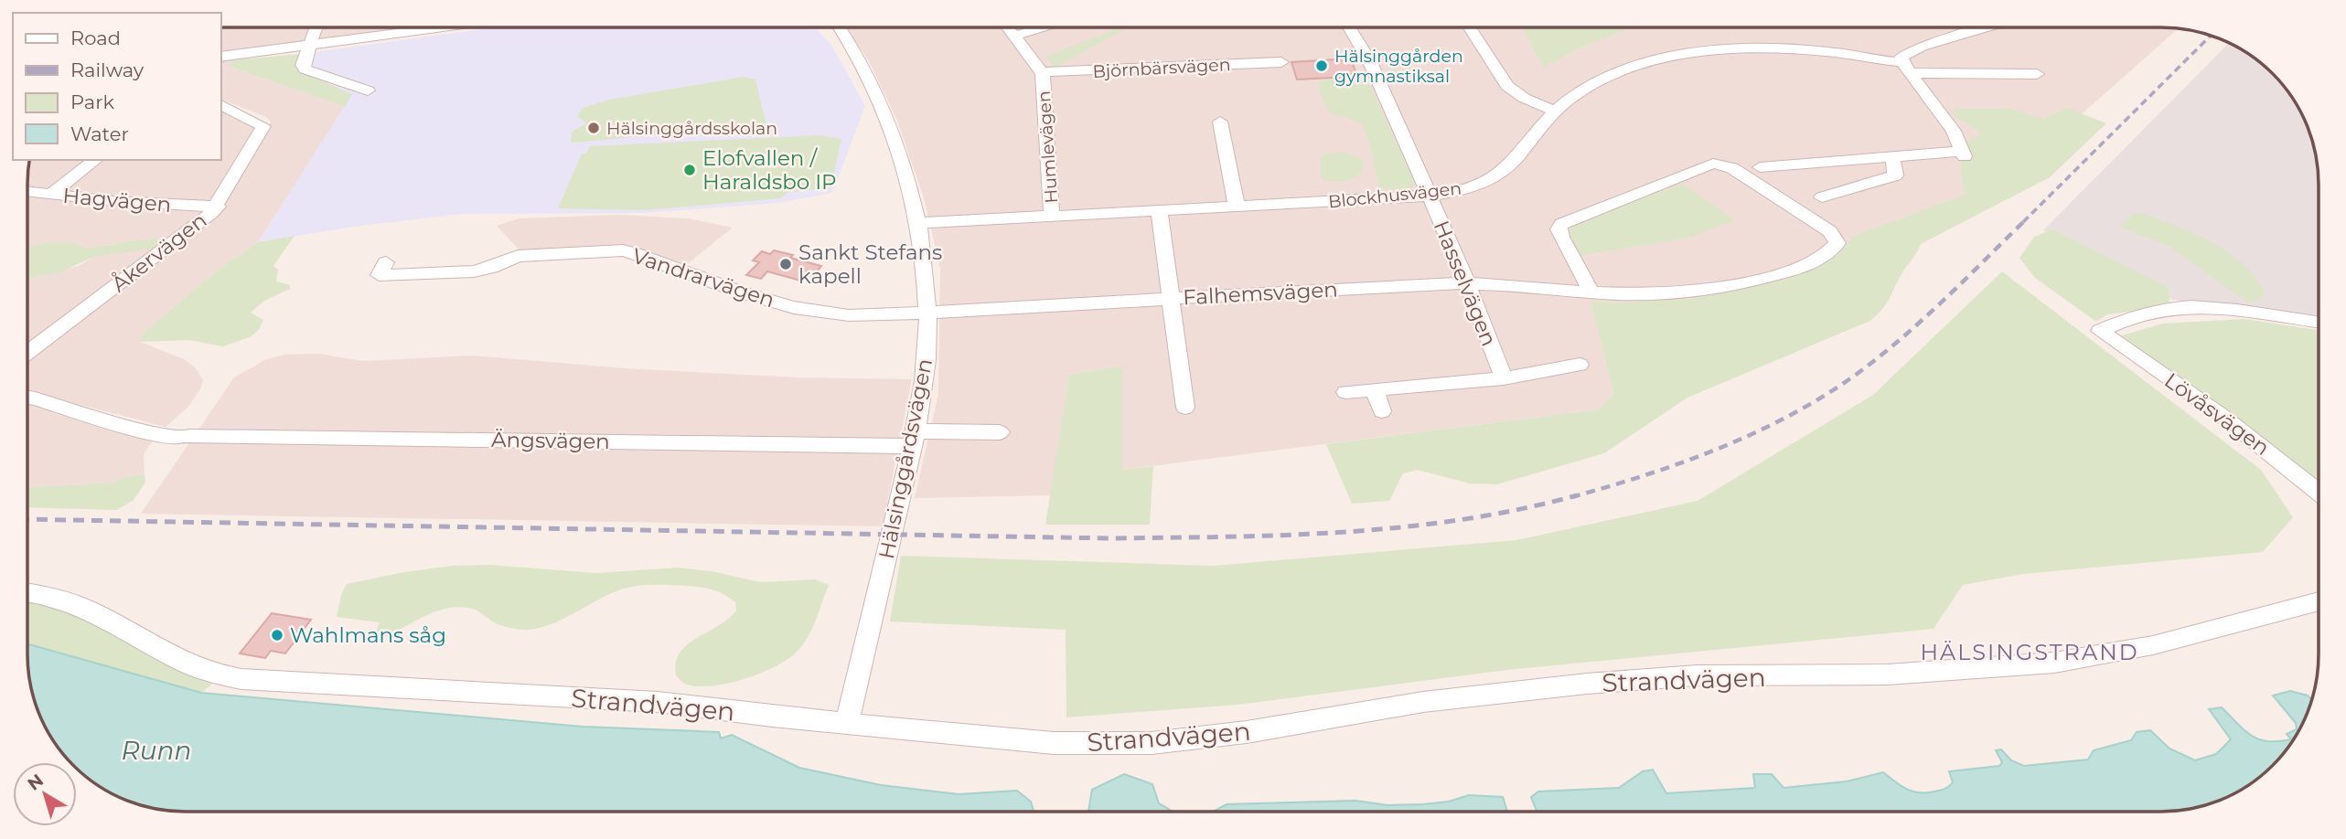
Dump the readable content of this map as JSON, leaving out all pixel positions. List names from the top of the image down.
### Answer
{
  "streets": {
    "street": [
      "Björnbärsvägen",
      "Humlevägen",
      "Blockhusvägen",
      "Hagvägen",
      "Åkervägen",
      "Vandrarvägen",
      "Hasselvägen",
      "Falhemsvägen",
      "Lövåsvägen",
      "Ängsvägen",
      "Hälsinggårdsvägen",
      "Strandvägen"
    ]
  },
  "crossings": [
    ["Björnbärsvägen", "Humlevägen"],
    ["Humlevägen", "Blockhusvägen"],
    ["Blockhusvägen", "Hasselvägen"],
    ["Blockhusvägen", "Hälsinggårdsvägen"],
    ["Hagvägen", "Åkervägen"],
    ["Vandrarvägen", "Falhemsvägen"],
    ["Vandrarvägen", "Hälsinggårdsvägen"],
    ["Hasselvägen", "Falhemsvägen"],
    ["Falhemsvägen", "Hälsinggårdsvägen"],
    ["Ängsvägen", "Hälsinggårdsvägen"],
    ["Hälsinggårdsvägen", "Strandvägen"]
  ],
  "districts": ["HÄLSINGSTRAND"],
  "water": ["Runn"],
  "places": [
    "Hälsinggården gymnastiksal",
    "Hälsinggårdsskolan",
    "Elofvallen / Haraldsbo IP",
    "Sankt Stefans kapell",
    "Wahlmans såg"
  ],
  "legend": [
    "Road",
    "Railway",
    "Park",
    "Water"
  ],
  "north": "top left"
}
